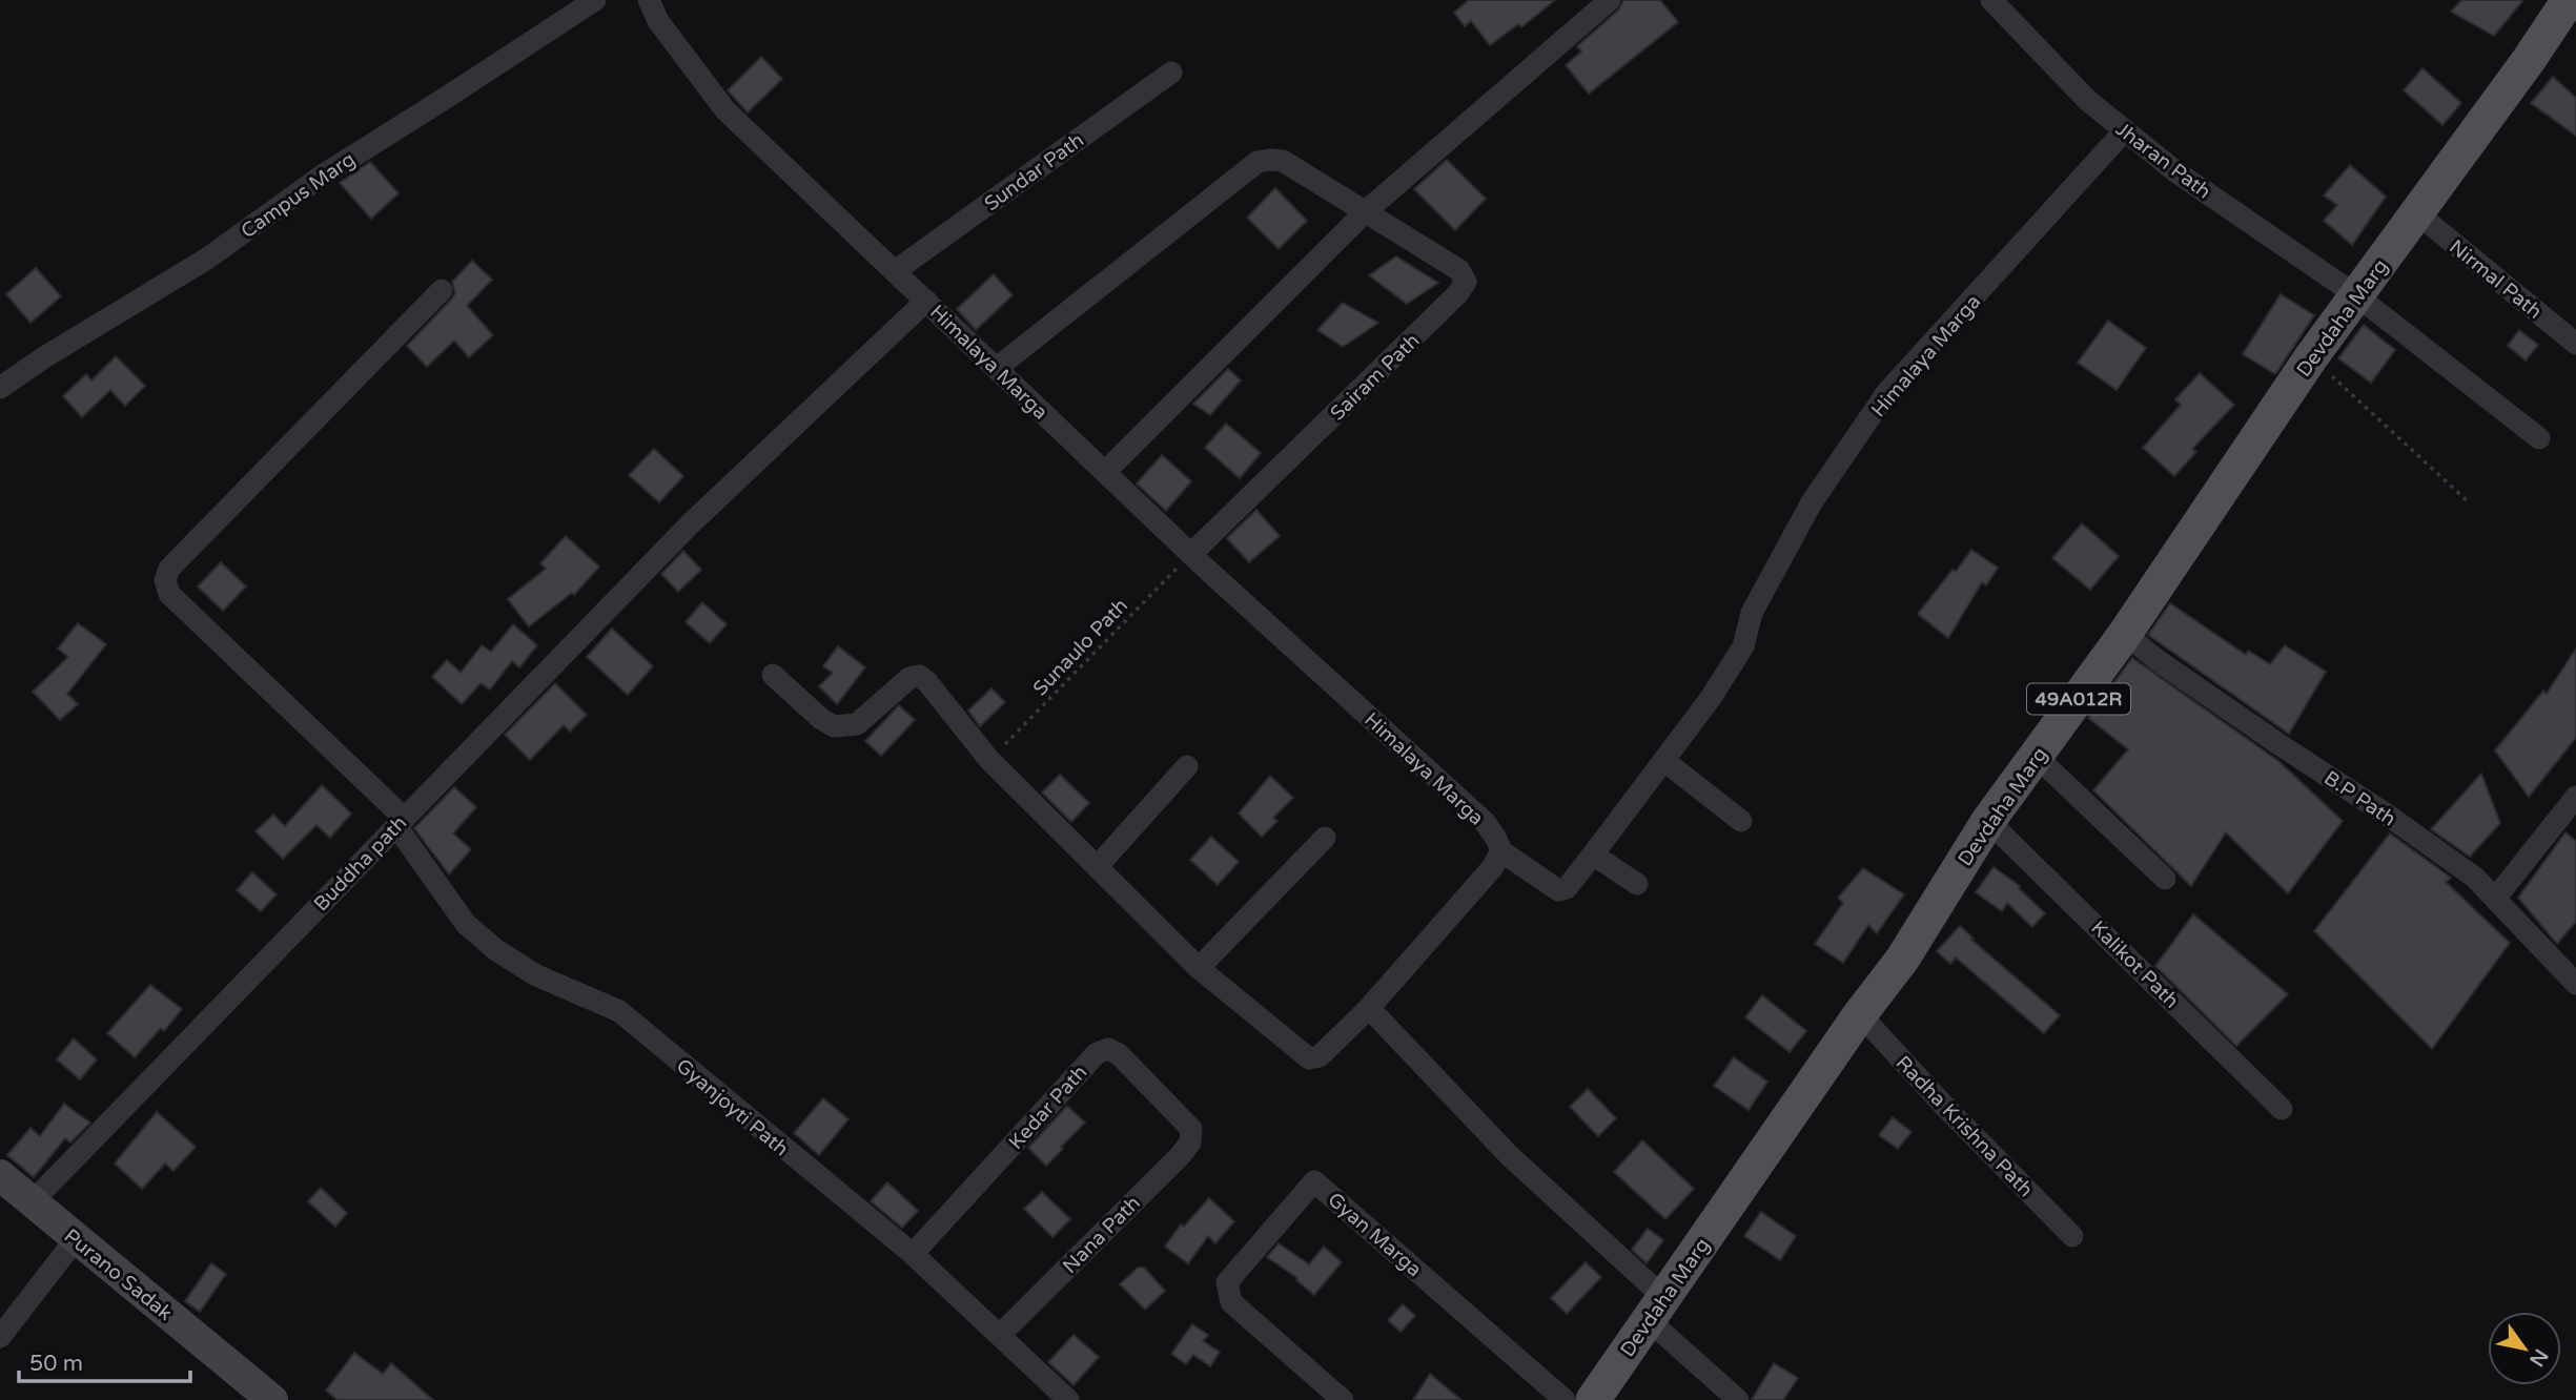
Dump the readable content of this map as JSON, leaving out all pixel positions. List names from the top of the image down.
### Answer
{
  "streets": {
    "main road": ["Devdaha Marg", "49A012R", "Purano Sadak"],
    "street": [
      "Jharan Path",
      "Sundar Path",
      "Campus Marg",
      "Nirmal Path",
      "Himalaya Marga",
      "Sairam Path",
      "B.P Path",
      "Buddha path",
      "Kalikot Path",
      "Gyanjoyti Path",
      "Kedar Path",
      "Radha Krishna Path",
      "Nana Path",
      "Gyan Marga"
    ],
    "path": ["Sunaulo Path"]
  },
  "crossings": [
    ["Jharan Path", "Devdaha Marg"],
    ["Jharan Path", "Himalaya Marga"],
    ["Sundar Path", "Himalaya Marga"],
    ["Nirmal Path", "Devdaha Marg"],
    ["Devdaha Marg", "B.P Path"],
    ["Devdaha Marg", "Kalikot Path"],
    ["Devdaha Marg", "Radha Krishna Path"],
    ["Himalaya Marga", "Sairam Path"],
    ["Himalaya Marga", "Sunaulo Path"],
    ["Himalaya Marga", "Buddha path"],
    ["Sairam Path", "Sunaulo Path"],
    ["Buddha path", "Gyanjoyti Path"],
    ["Buddha path", "Purano Sadak"],
    ["Gyanjoyti Path", "Kedar Path"],
    ["Gyanjoyti Path", "Nana Path"],
    ["Kedar Path", "Nana Path"]
  ],
  "scale_bar": "50 m",
  "north": "bottom right"
}
